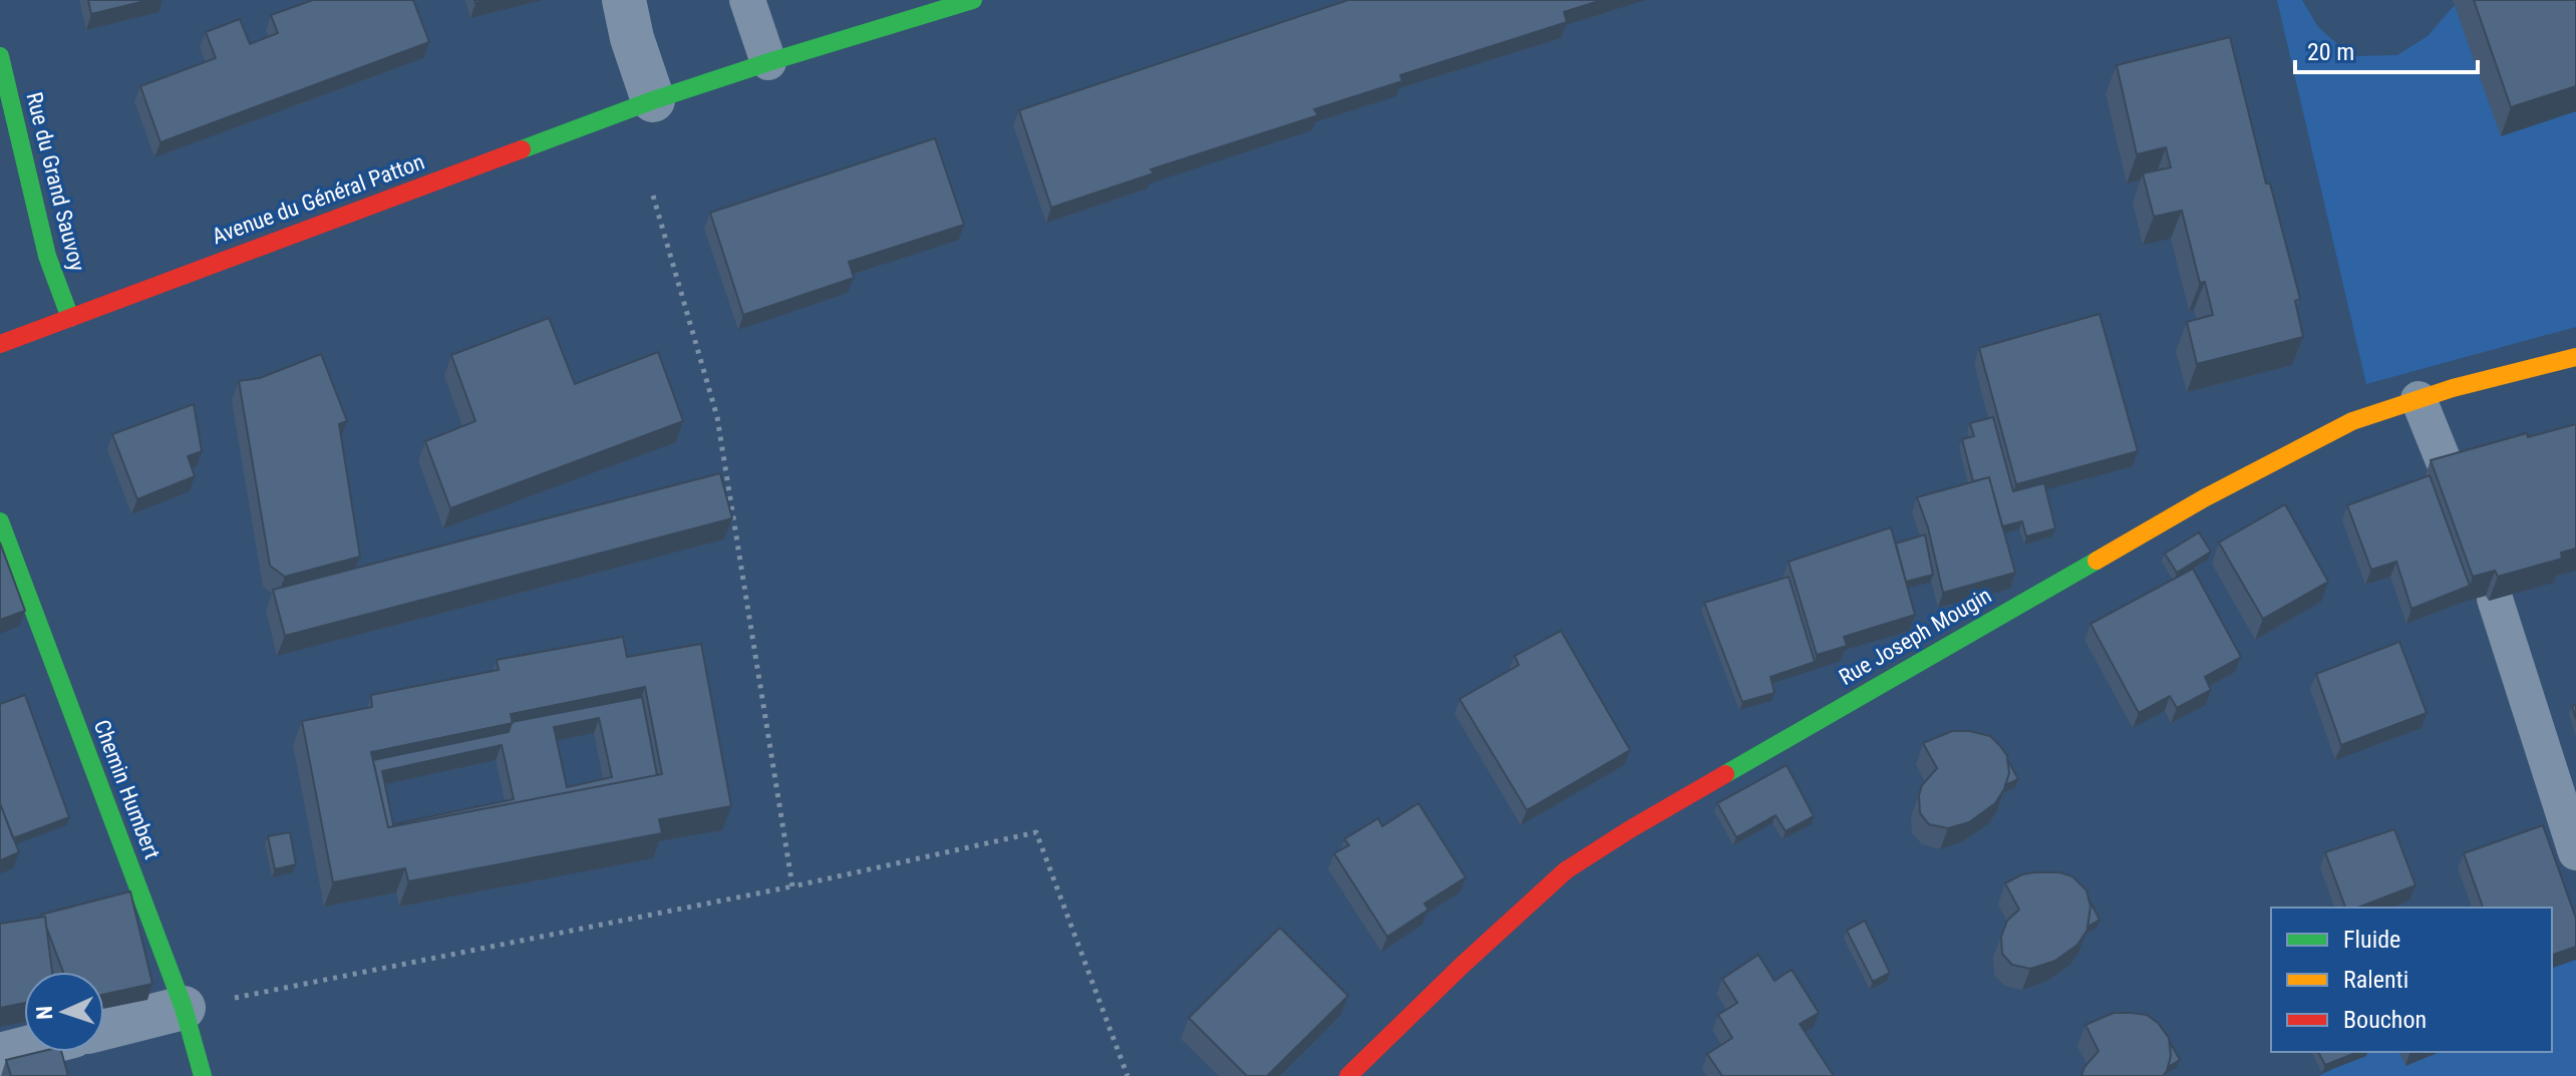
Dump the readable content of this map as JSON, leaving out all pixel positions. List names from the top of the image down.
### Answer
{
  "streets": {
    "street": [
      "Rue du Grand Sauvoy",
      "Avenue du Général Patton",
      "Rue Joseph Mougin",
      "Chemin Humbert"
    ]
  },
  "crossings": [
    ["Rue du Grand Sauvoy", "Avenue du Général Patton"]
  ],
  "legend": ["Fluide", "Ralenti", "Bouchon"],
  "scale_bar": "20 m",
  "north": "left"
}
